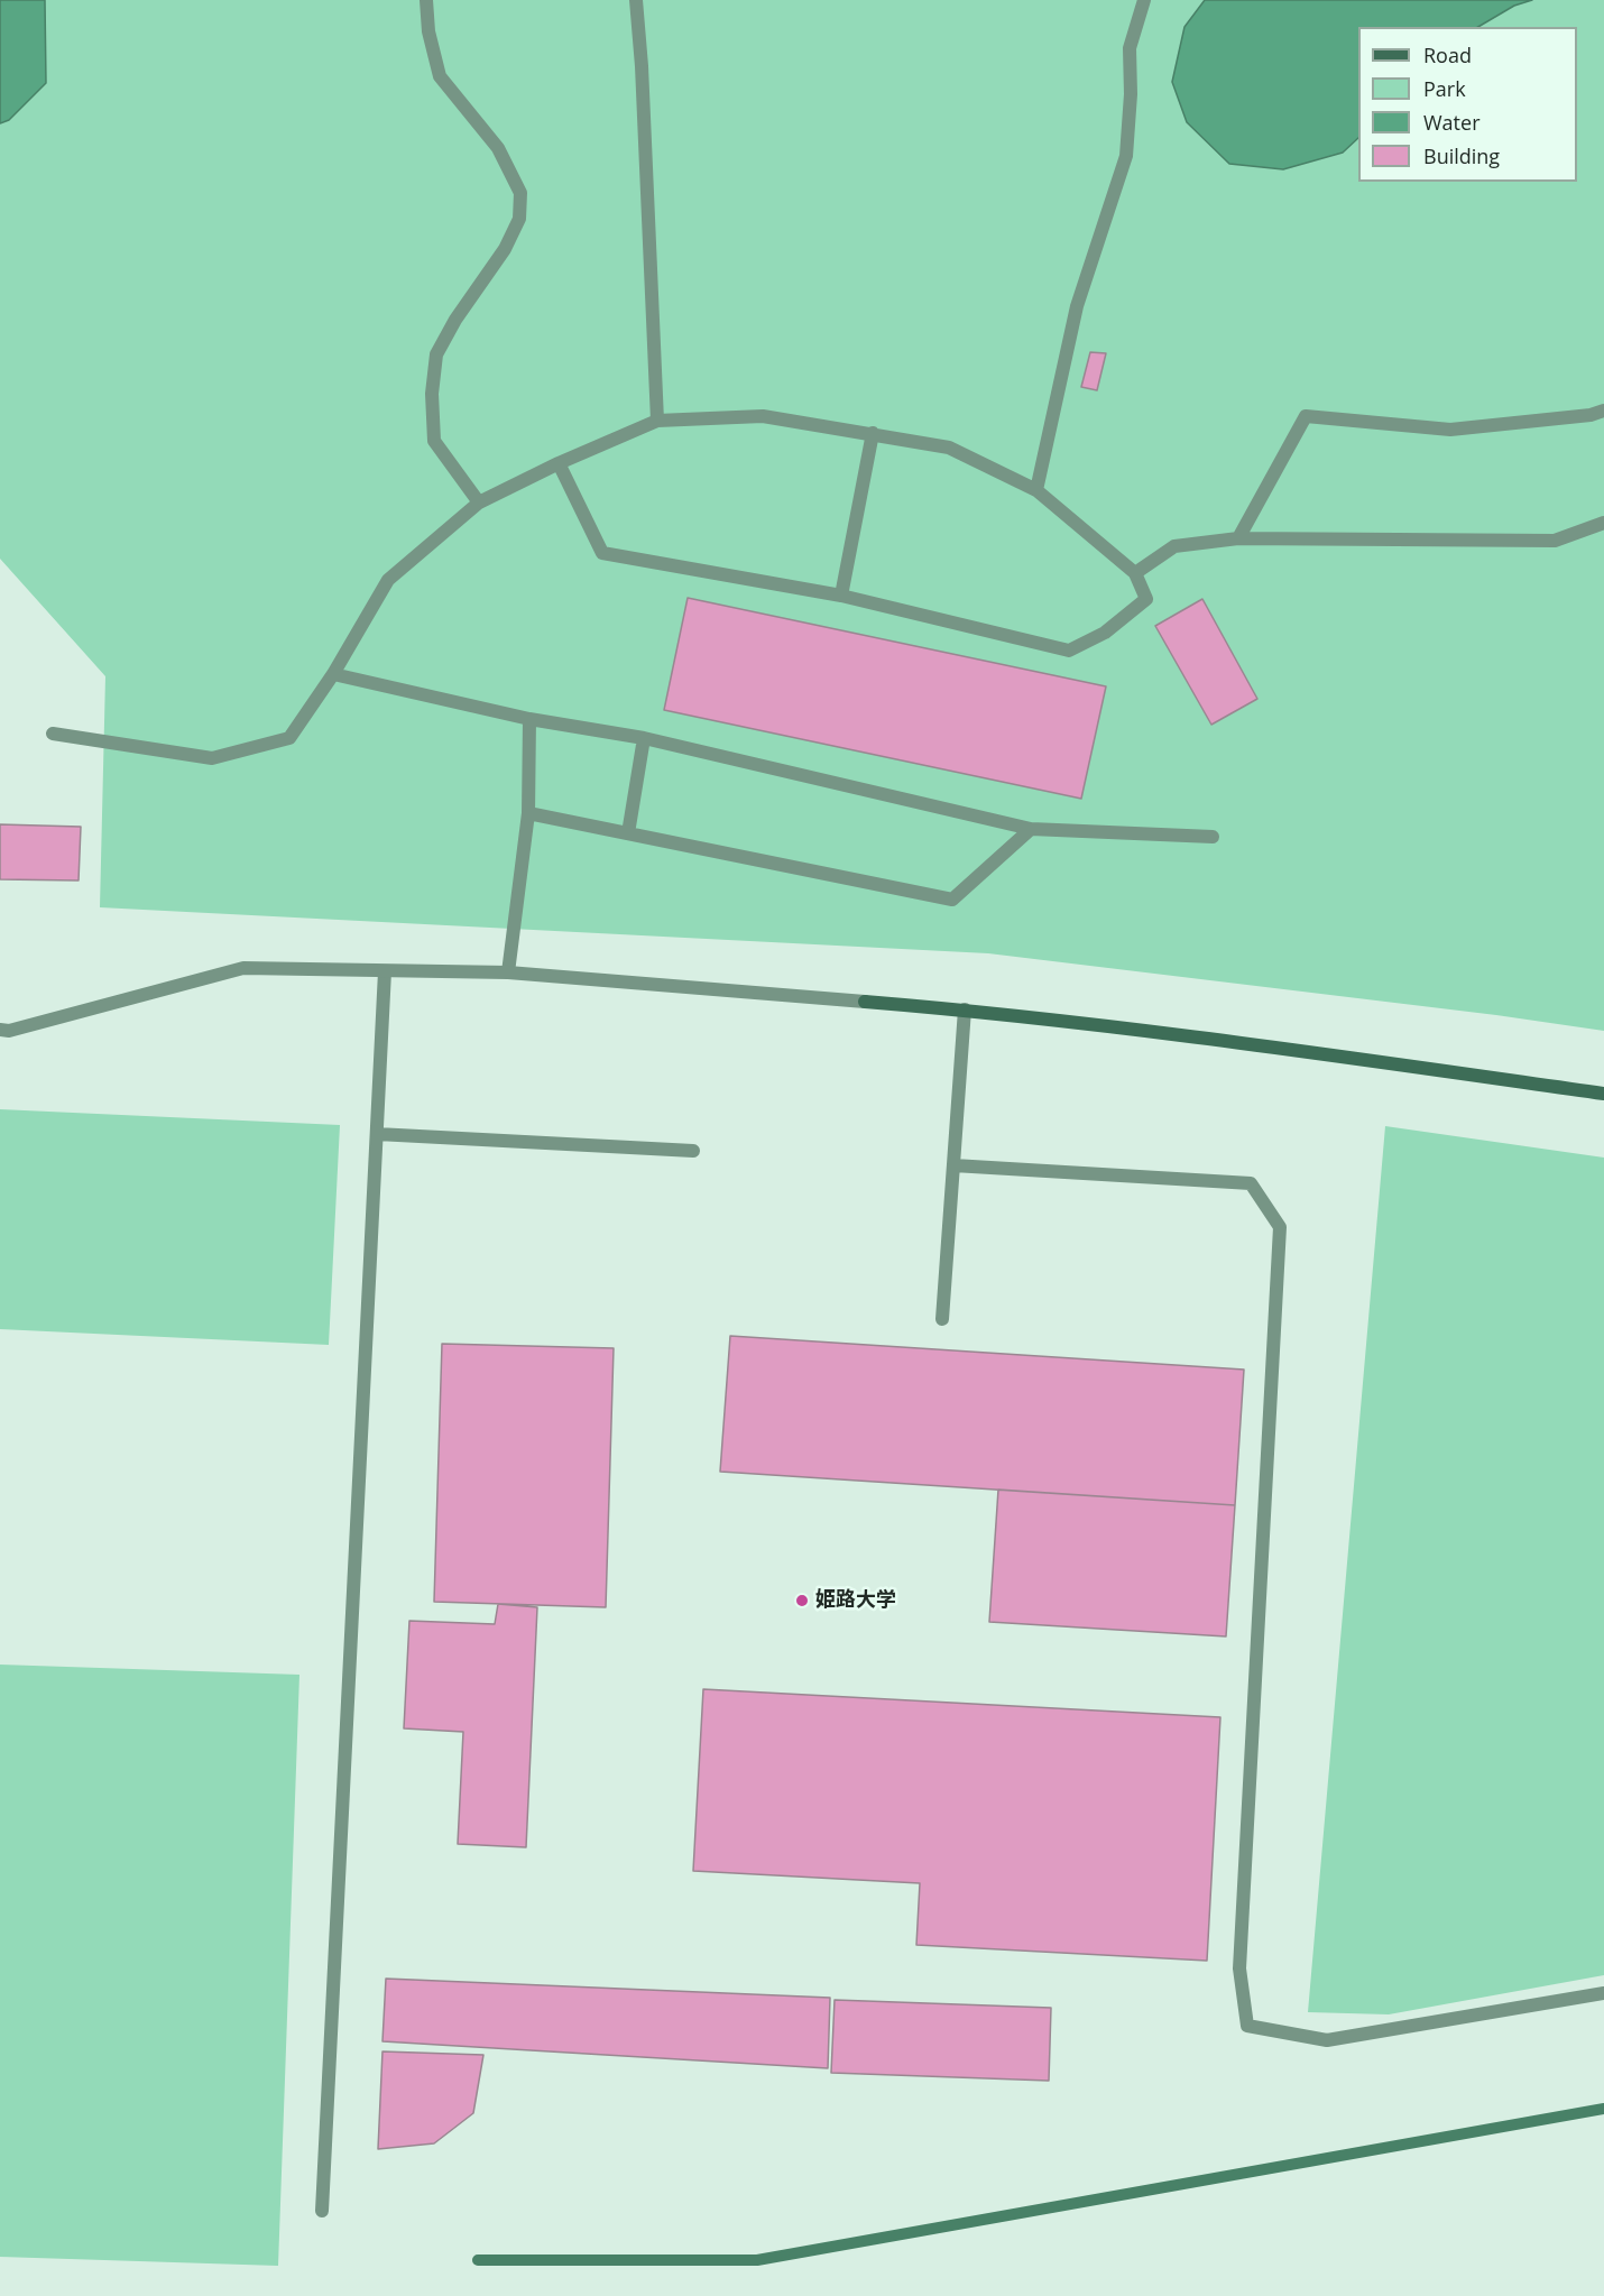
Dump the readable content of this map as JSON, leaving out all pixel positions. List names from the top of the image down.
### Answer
{
  "places": ["姫路大学"],
  "legend": [
    "Road",
    "Park",
    "Water",
    "Building"
  ]
}
